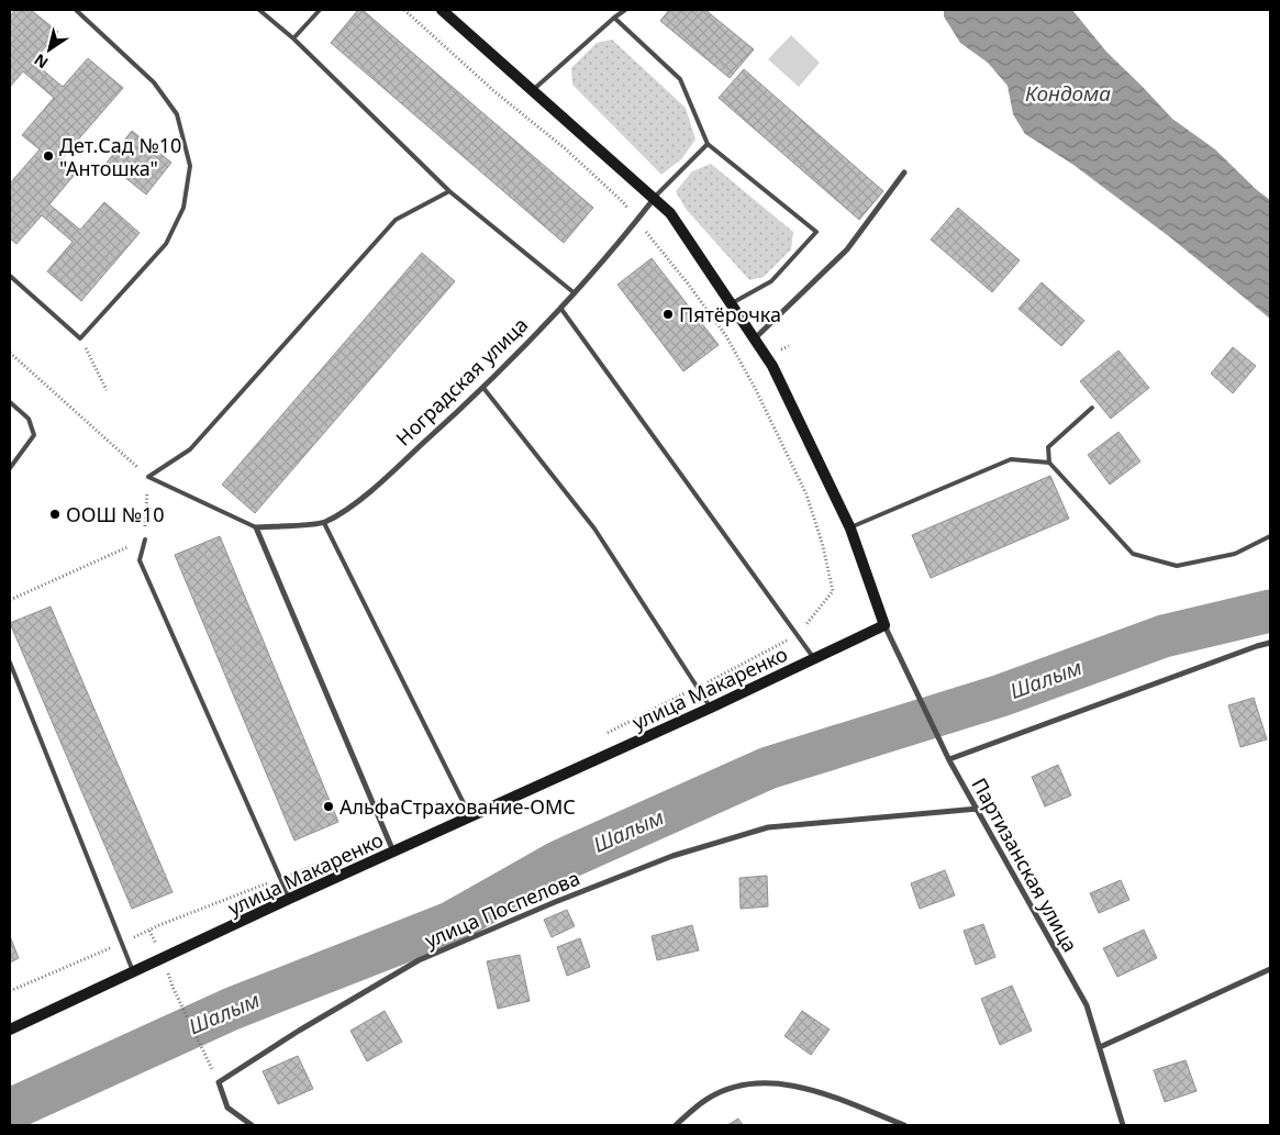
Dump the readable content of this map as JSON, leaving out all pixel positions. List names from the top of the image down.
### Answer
{
  "streets": {
    "street": [
      "Ноградская улица",
      "улица Макаренко",
      "Партизанская улица",
      "улица Поспелова"
    ]
  },
  "crossings": [
    ["улица Макаренко", "Партизанская улица"],
    ["Партизанская улица", "улица Поспелова"]
  ],
  "water": ["Кондома", "Шалым"],
  "places": [
    "Дет.Сад №10 \"Антошка\"",
    "Пятёрочка",
    "ООШ №10",
    "АльфаСтрахование-ОМС"
  ],
  "north": "bottom left"
}
